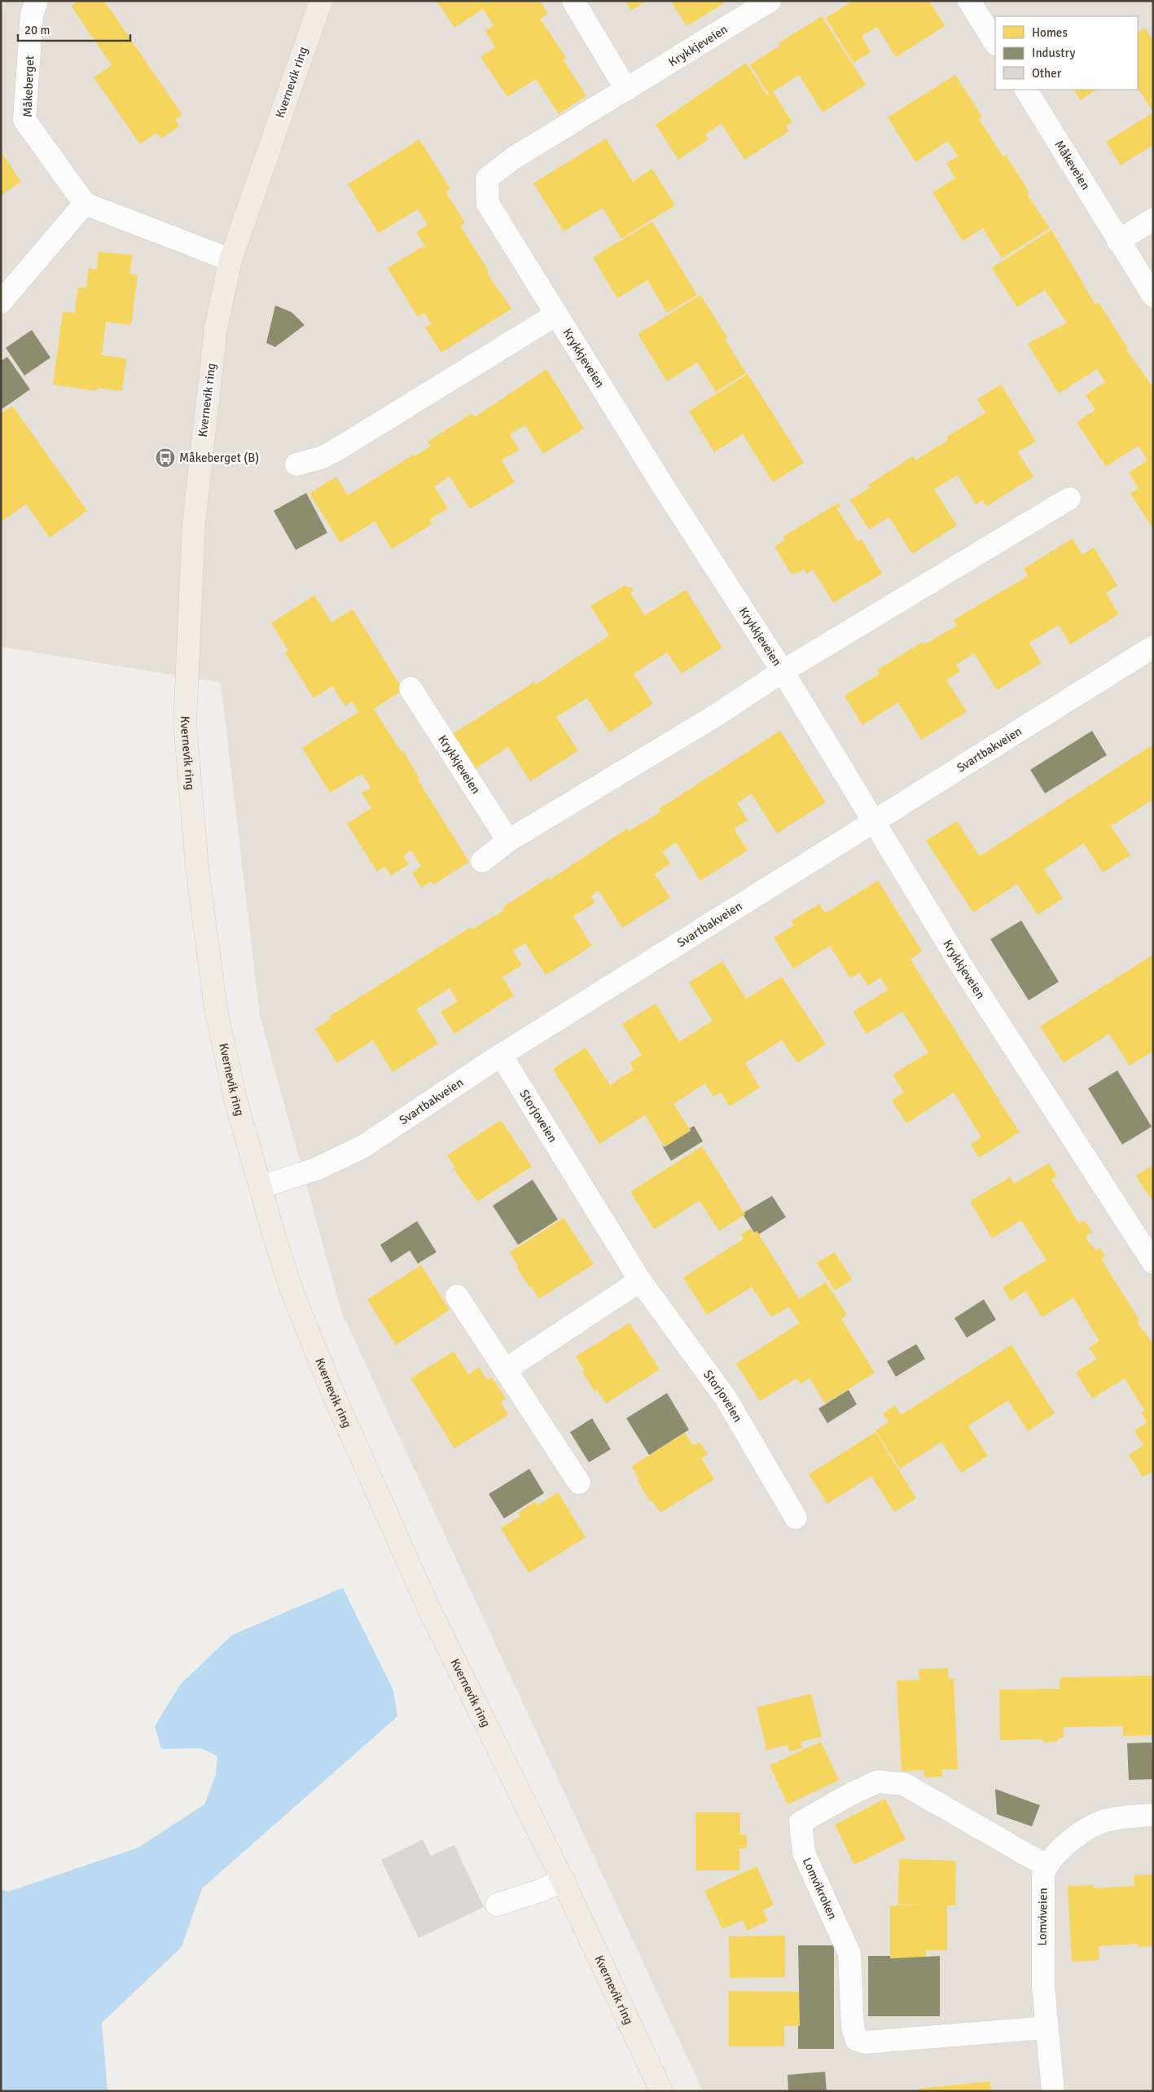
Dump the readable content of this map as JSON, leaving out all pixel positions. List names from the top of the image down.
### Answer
{
  "streets": {
    "main road": ["Kvernevik ring"],
    "street": [
      "Krykkjeveien",
      "Måkeberget",
      "Måkeveien",
      "Svartbakveien",
      "Storjoveien",
      "Lomvikroken",
      "Lomviveien"
    ]
  },
  "crossings": [
    ["Krykkjeveien", "Svartbakveien"],
    ["Kvernevik ring", "Svartbakveien"],
    ["Svartbakveien", "Storjoveien"],
    ["Lomvikroken", "Lomviveien"]
  ],
  "places": {
    "bus stop": ["Måkeberget (B)"]
  },
  "legend": ["Homes", "Industry", "Other"],
  "scale_bar": "20 m"
}
